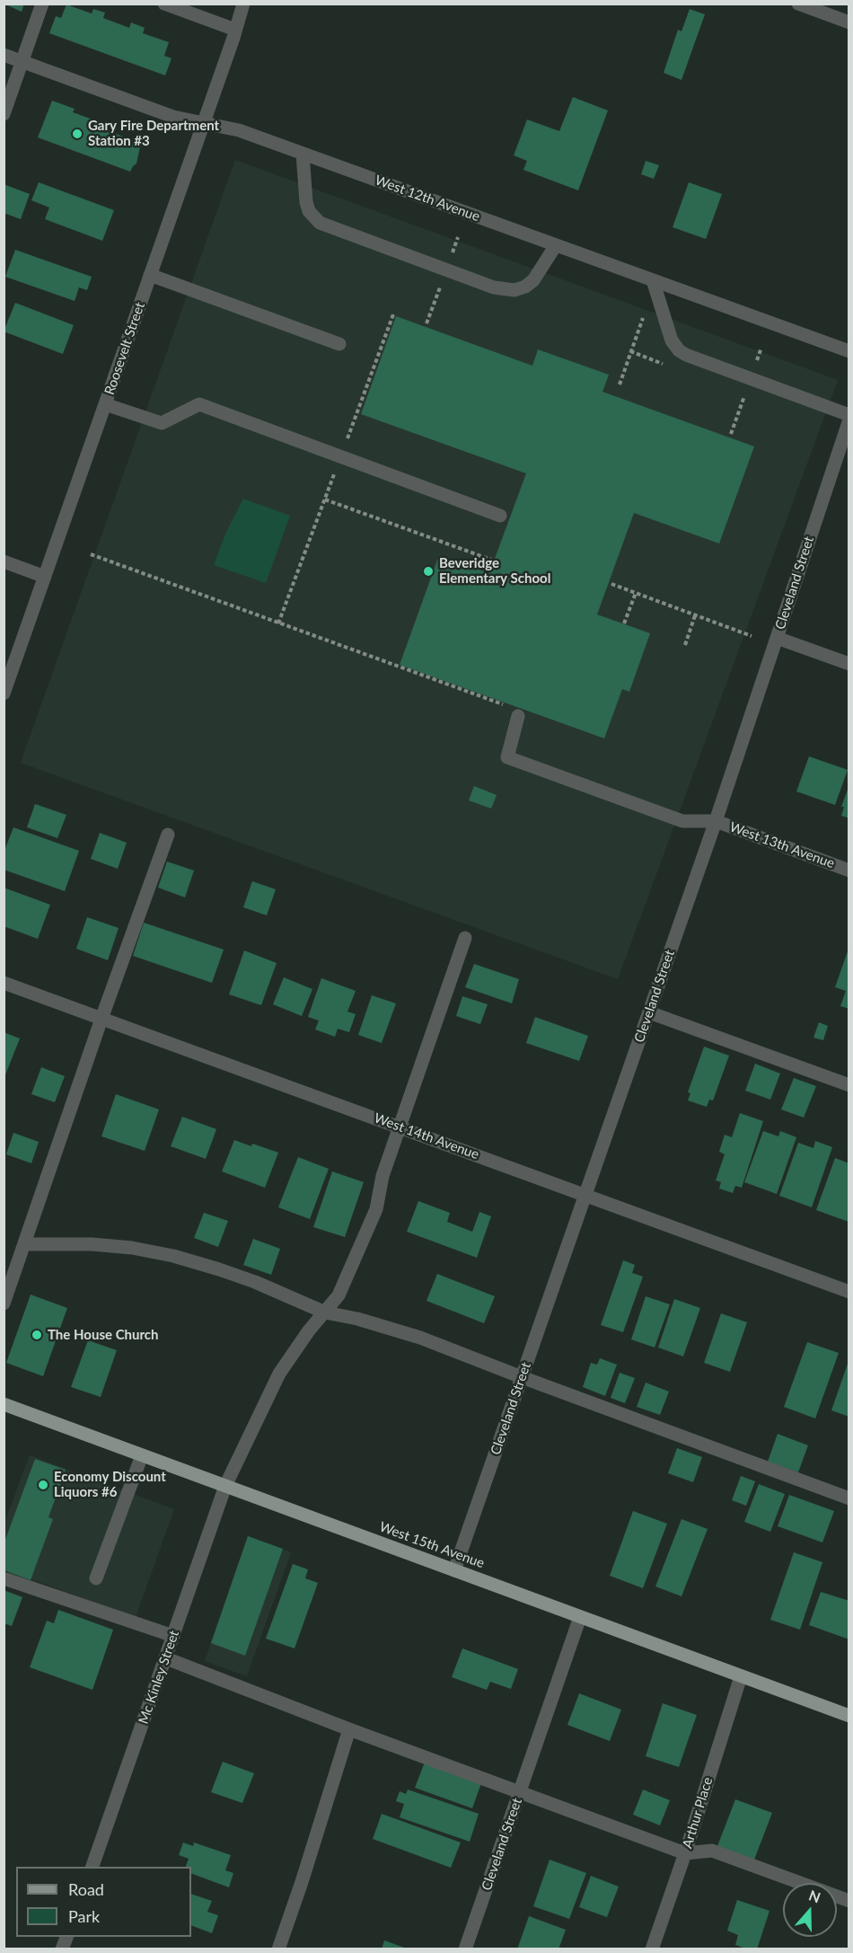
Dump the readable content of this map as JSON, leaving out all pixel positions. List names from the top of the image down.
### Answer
{
  "streets": {
    "main road": ["West 15th Avenue"],
    "street": [
      "West 12th Avenue",
      "Roosevelt Street",
      "Cleveland Street",
      "West 13th Avenue",
      "West 14th Avenue",
      "Mc Kinley Street",
      "Arthur Place"
    ]
  },
  "crossings": [
    ["West 12th Avenue", "Roosevelt Street"],
    ["Cleveland Street", "West 13th Avenue"],
    ["Cleveland Street", "West 14th Avenue"],
    ["Cleveland Street", "West 15th Avenue"],
    ["West 14th Avenue", "Mc Kinley Street"],
    ["West 15th Avenue", "Mc Kinley Street"],
    ["West 15th Avenue", "Arthur Place"]
  ],
  "places": [
    "Gary Fire Department Station #3",
    "Beveridge Elementary School",
    "The House Church",
    "Economy Discount Liquors #6"
  ],
  "legend": ["Road", "Park"],
  "north": "top"
}
